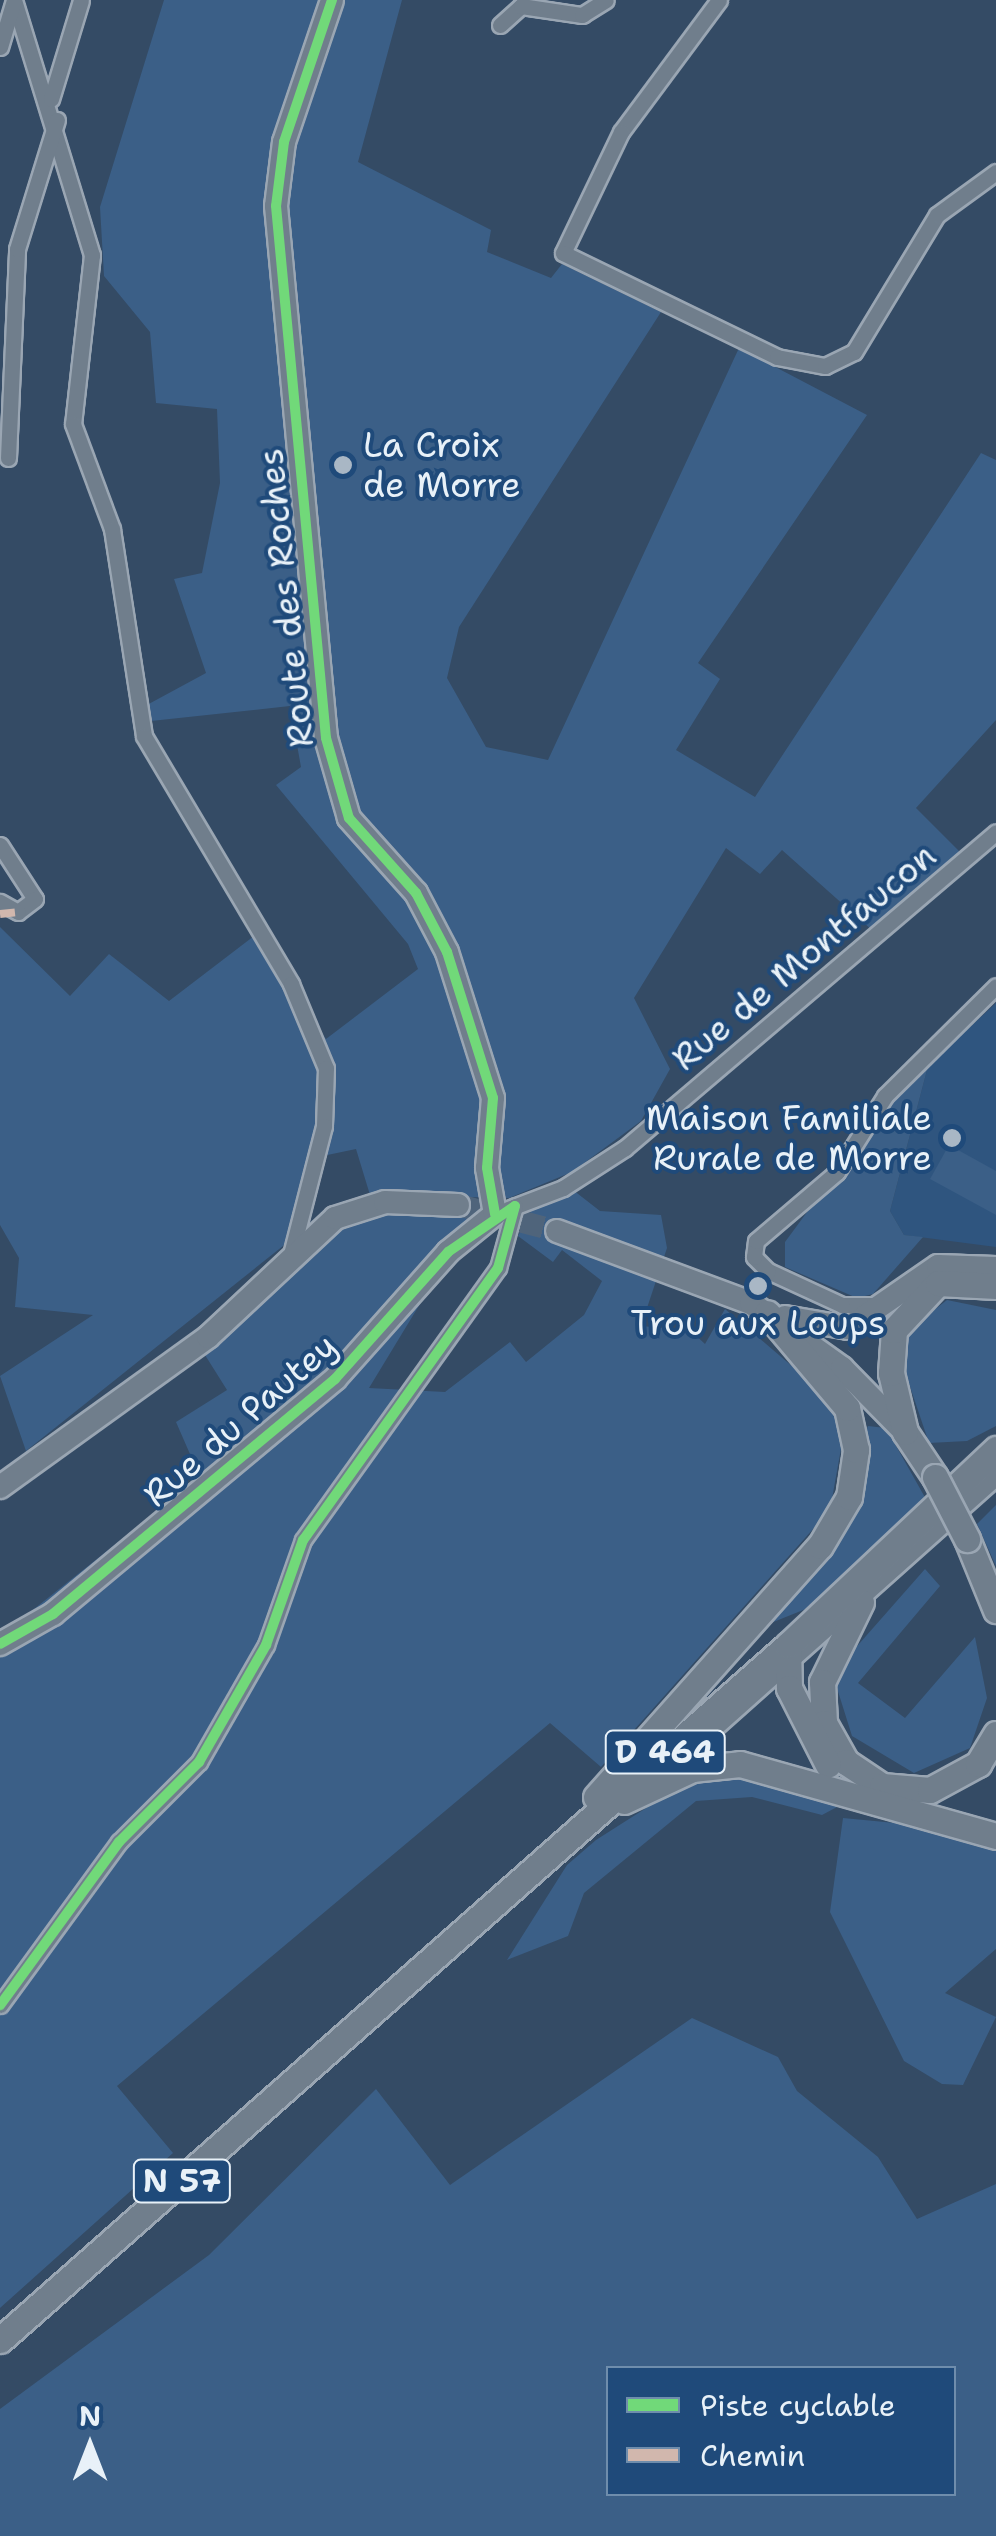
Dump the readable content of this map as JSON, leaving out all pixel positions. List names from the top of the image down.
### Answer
{
  "streets": {
    "main road": ["D 464", "N 57"],
    "street": ["Route des Roches", "Rue de Montfaucon", "Rue du Pautey"]
  },
  "crossings": [
    ["Route des Roches", "Rue de Montfaucon"],
    ["Route des Roches", "Rue du Pautey"],
    ["Rue de Montfaucon", "Rue du Pautey"],
    ["D 464", "N 57"]
  ],
  "places": ["La Croix de Morre", "Maison Familiale Rurale de Morre", "Trou aux Loups"],
  "legend": ["Piste cyclable", "Chemin"],
  "north": "top"
}
